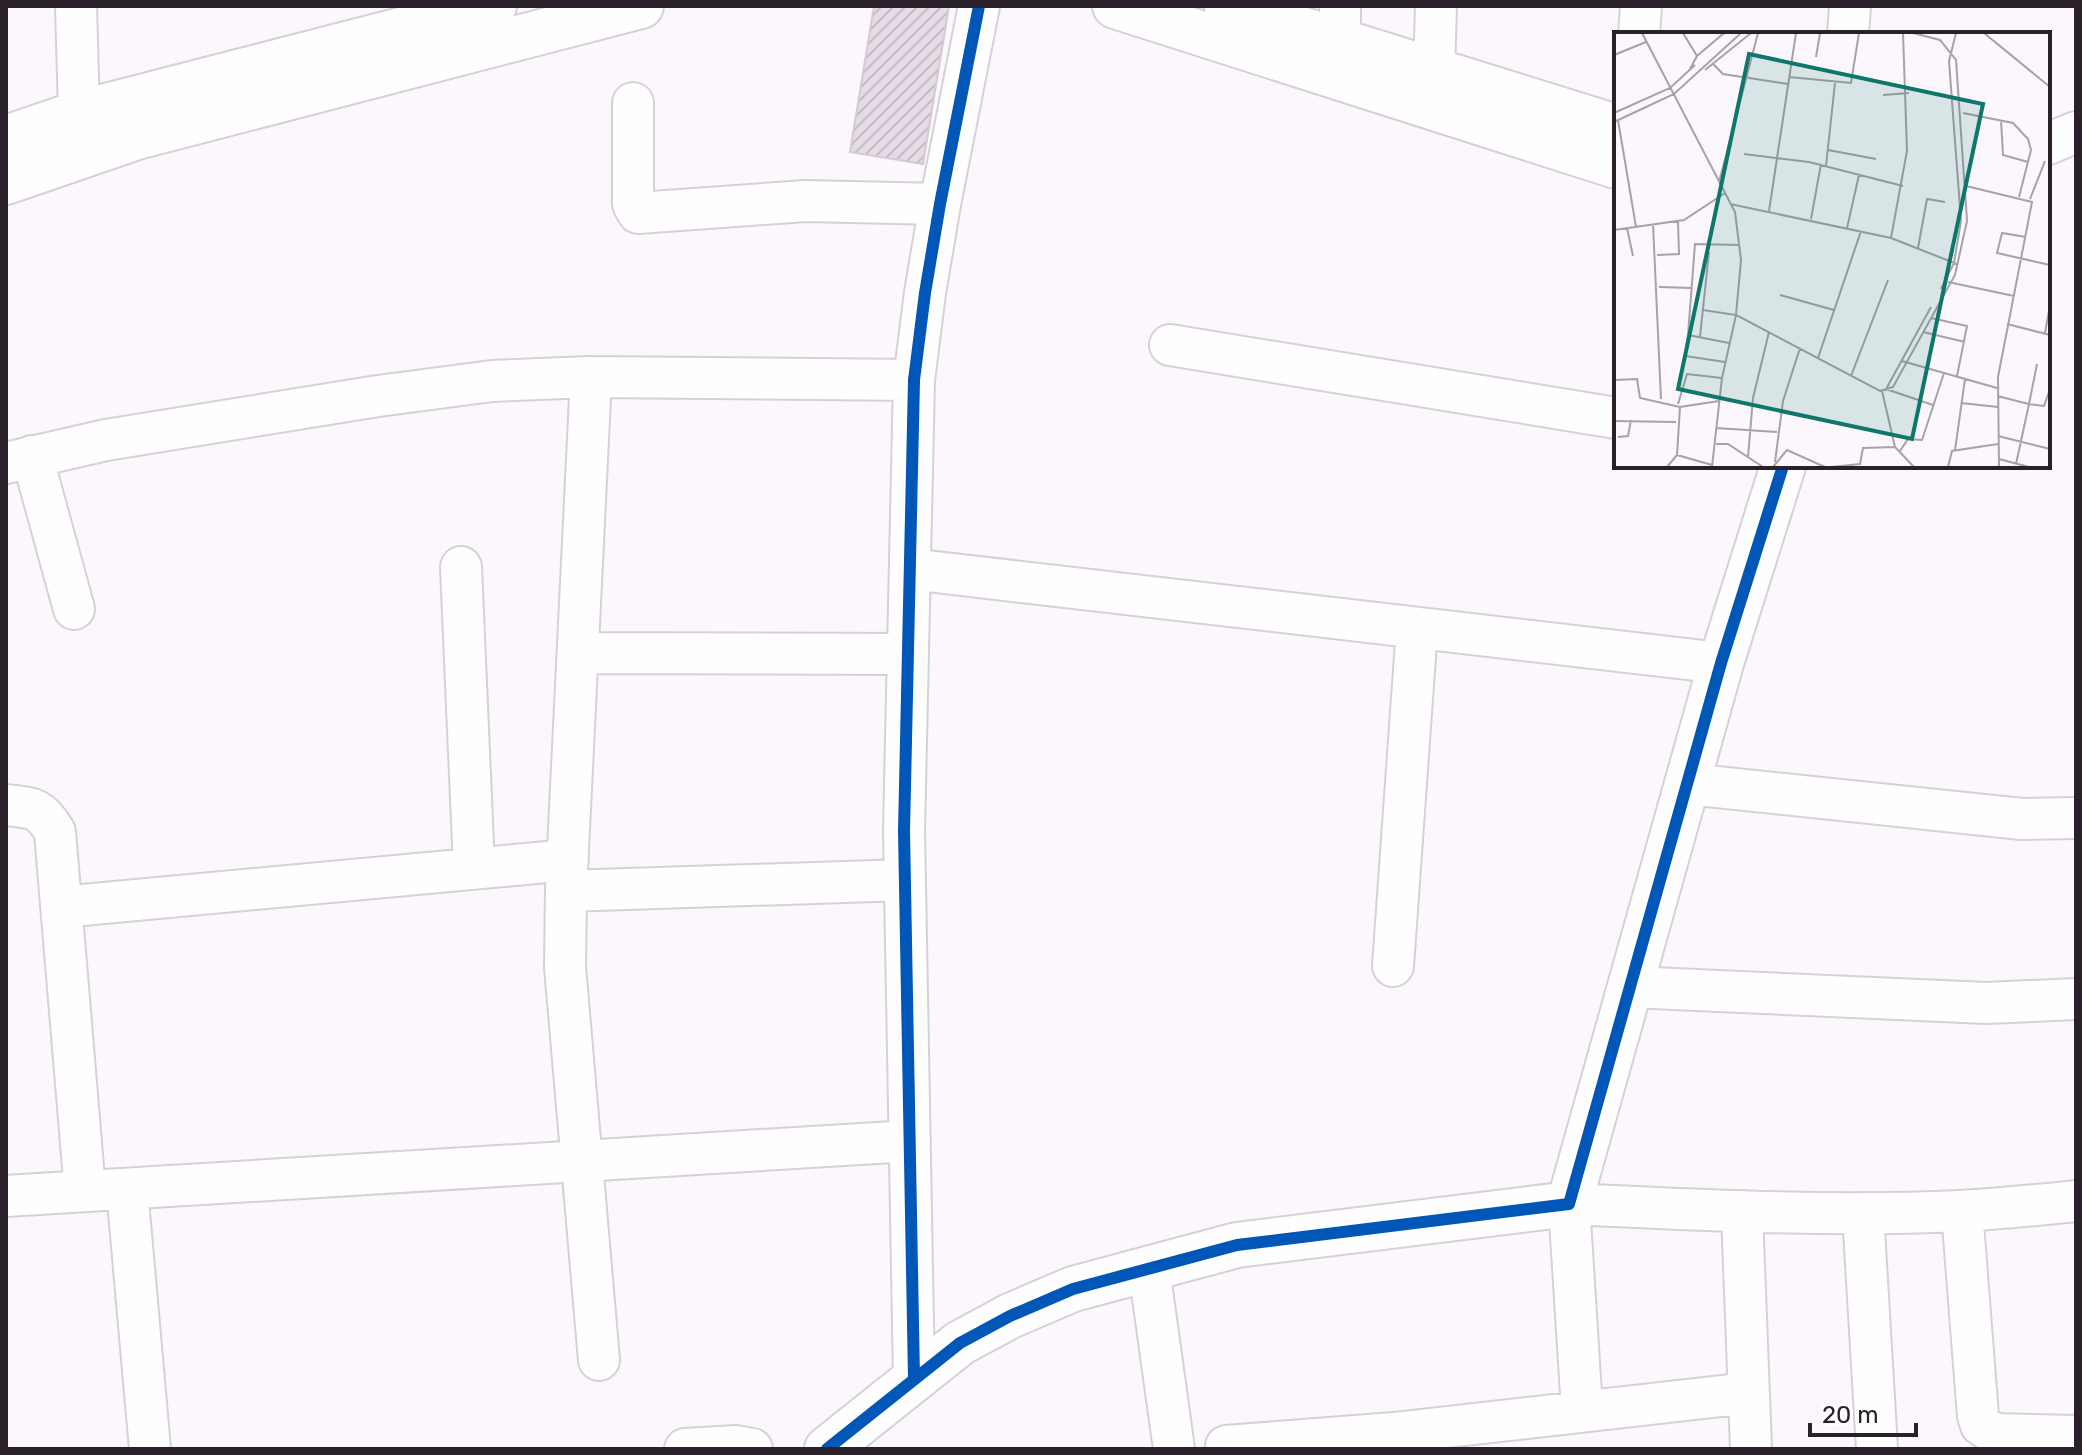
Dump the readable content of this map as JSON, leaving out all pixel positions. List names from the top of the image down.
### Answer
{
  "scale_bar": "20 m"
}
